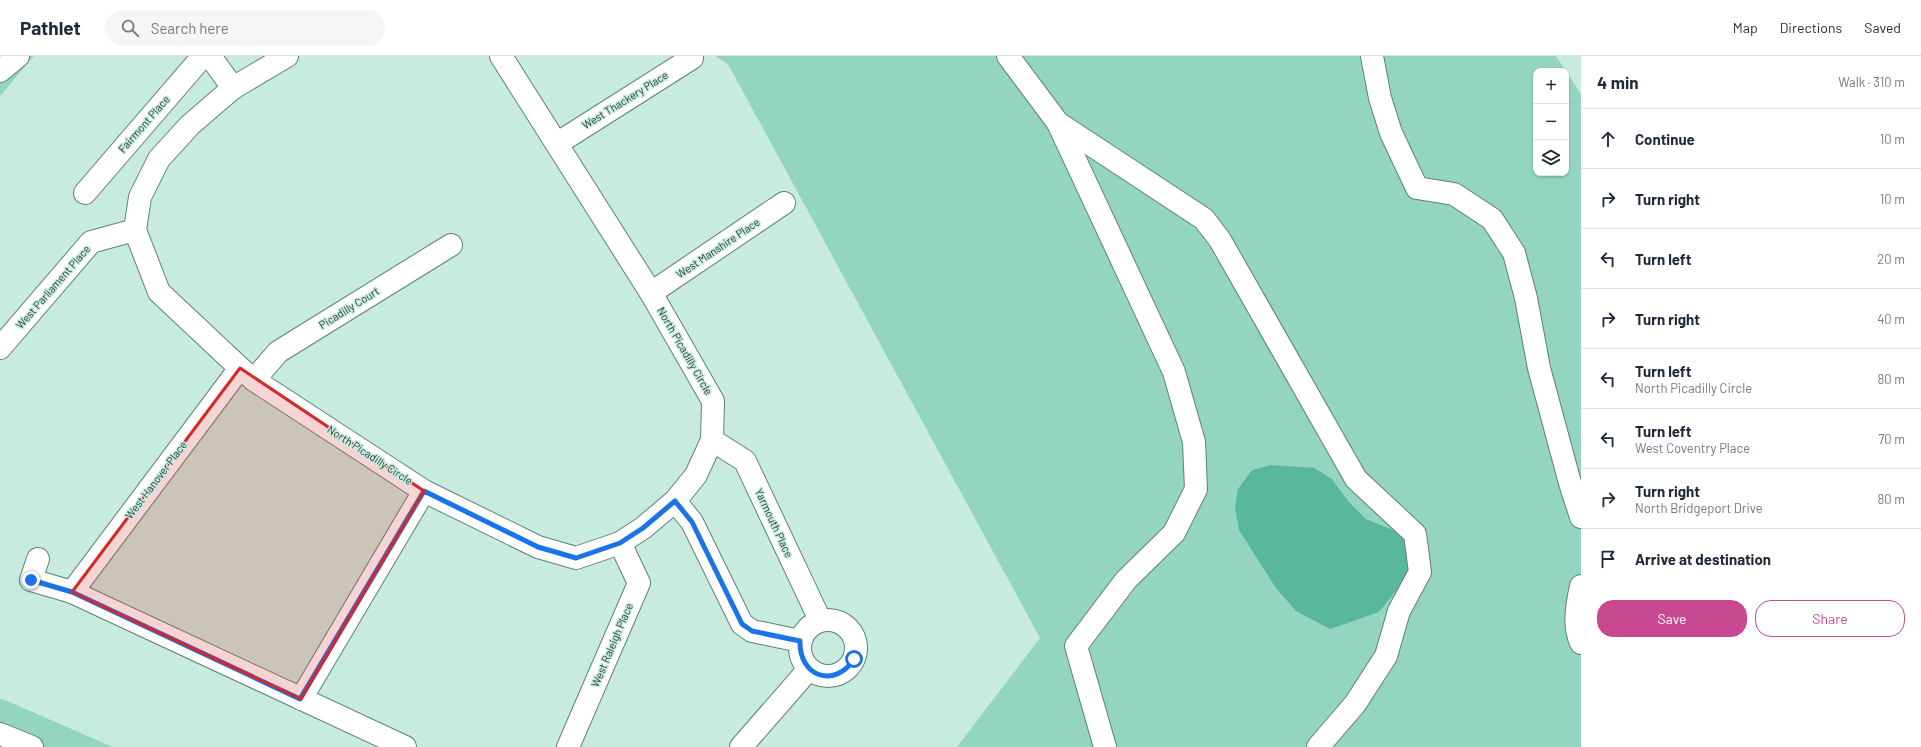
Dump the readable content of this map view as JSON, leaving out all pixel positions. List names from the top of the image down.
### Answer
{
  "streets": {
    "street": [
      "West Thackery Place",
      "Fairmont Place",
      "West Manshire Place",
      "West Parliament Place",
      "Picadilly Court",
      "North Picadilly Circle",
      "West Hanover Place",
      "Yarmouth Place",
      "West Raleigh Place"
    ]
  },
  "crossings": [
    ["West Thackery Place", "North Picadilly Circle"],
    ["West Manshire Place", "North Picadilly Circle"],
    ["West Parliament Place", "North Picadilly Circle"],
    ["Picadilly Court", "North Picadilly Circle"],
    ["Picadilly Court", "West Hanover Place"],
    ["North Picadilly Circle", "West Hanover Place"],
    ["North Picadilly Circle", "Yarmouth Place"],
    ["North Picadilly Circle", "West Raleigh Place"]
  ],
  "page": {
    "header": "Pathlet",
    "search": "Search here",
    "nav": ["Map", "Directions", "Saved"],
    "heading": ["4 min", "Walk · 310 m"],
    "map_buttons": ["+", "−"],
    "list": [
      ["Continue", "10 m"],
      ["Turn right", "10 m"],
      ["Turn left", "20 m"],
      ["Turn right", "40 m"],
      ["Turn left", "North Picadilly Circle", "80 m"],
      ["Turn left", "West Coventry Place", "70 m"],
      ["Turn right", "North Bridgeport Drive", "80 m"],
      "Arrive at destination"
    ],
    "buttons": ["Save", "Share"]
  }
}
